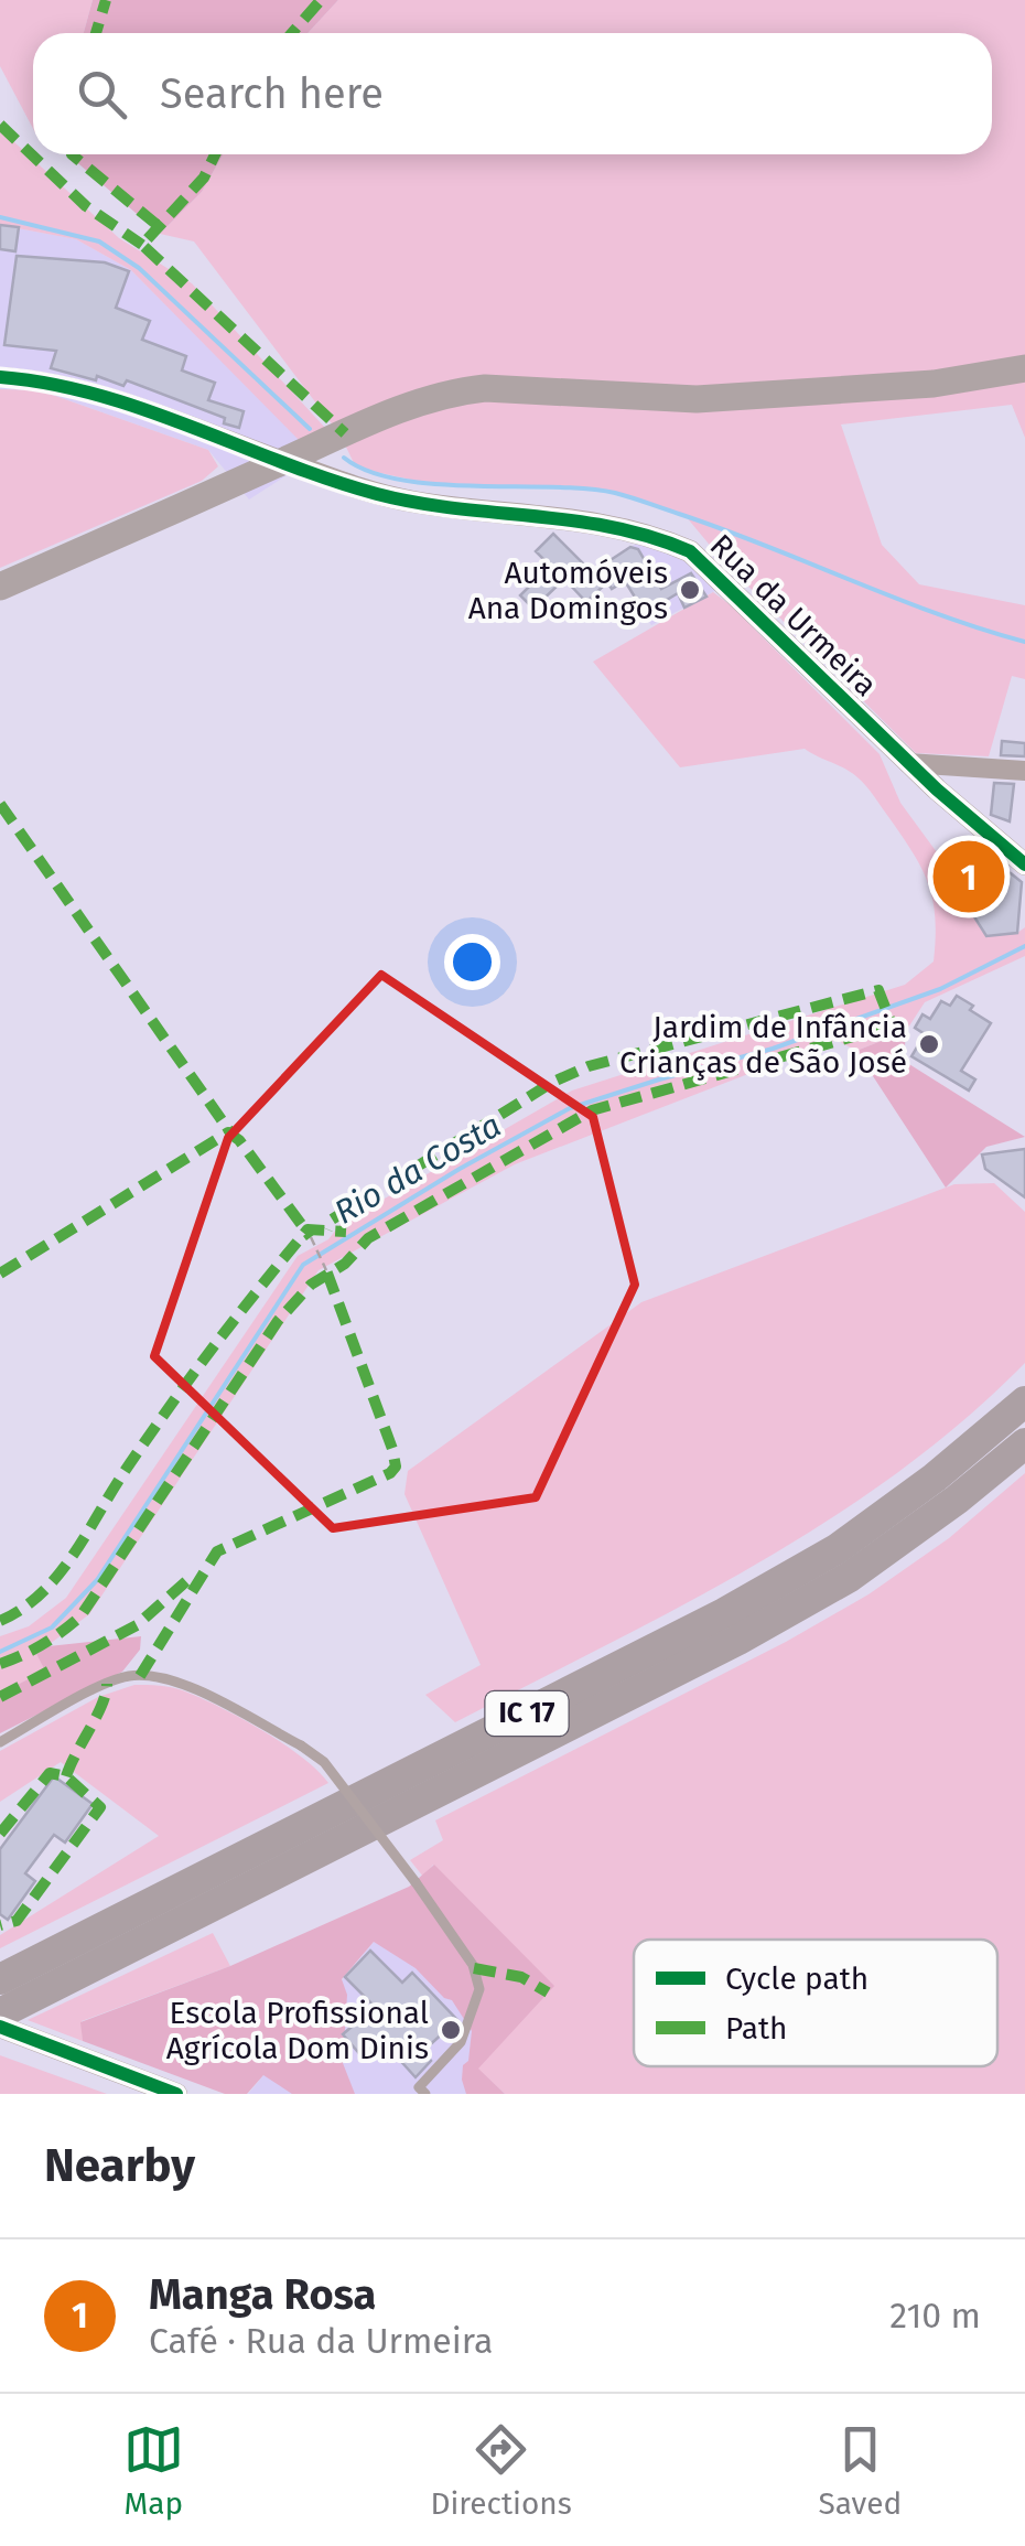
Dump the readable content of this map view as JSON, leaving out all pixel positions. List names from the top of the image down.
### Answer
{
  "streets": {
    "highway": ["IC 17"],
    "street": ["Rua da Urmeira"]
  },
  "water": ["Rio da Costa"],
  "places": ["Automóveis Ana Domingos", "Jardim de Infância Crianças de São José", "Escola Profissional Agrícola Dom Dinis"],
  "legend": ["Cycle path", "Path"],
  "page": {
    "search": "Search here",
    "pins": "1",
    "heading": "Nearby",
    "list": [
      {
        "mark": "1",
        "name": "Manga Rosa",
        "note": "Café · Rua da Urmeira",
        "value": "210 m"
      }
    ],
    "nav": ["Map", "Directions", "Saved"]
  }
}
